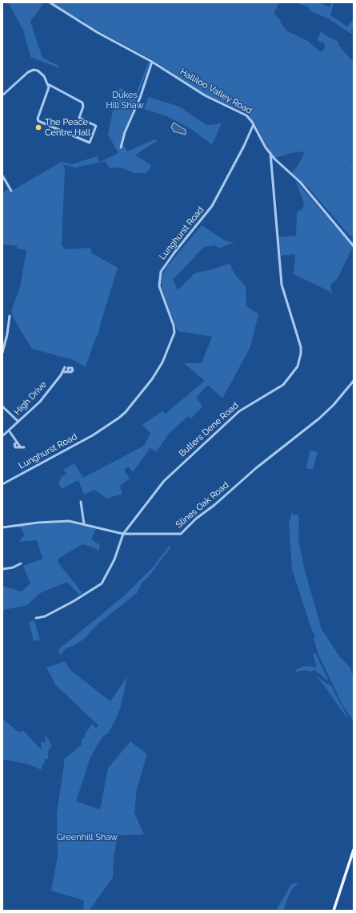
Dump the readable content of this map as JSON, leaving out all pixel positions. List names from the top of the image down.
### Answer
{
  "streets": {
    "street": [
      "Halliloo Valley Road",
      "Lunghurst Road",
      "High Drive",
      "Butlers Dene Road",
      "Slines Oak Road"
    ]
  },
  "crossings": [
    ["Halliloo Valley Road", "Lunghurst Road"],
    ["Halliloo Valley Road", "Butlers Dene Road"],
    ["Butlers Dene Road", "Slines Oak Road"]
  ],
  "parks": ["Dukes Hill Shaw", "Greenhill Shaw"],
  "places": ["The Peace Centre Hall"]
}
